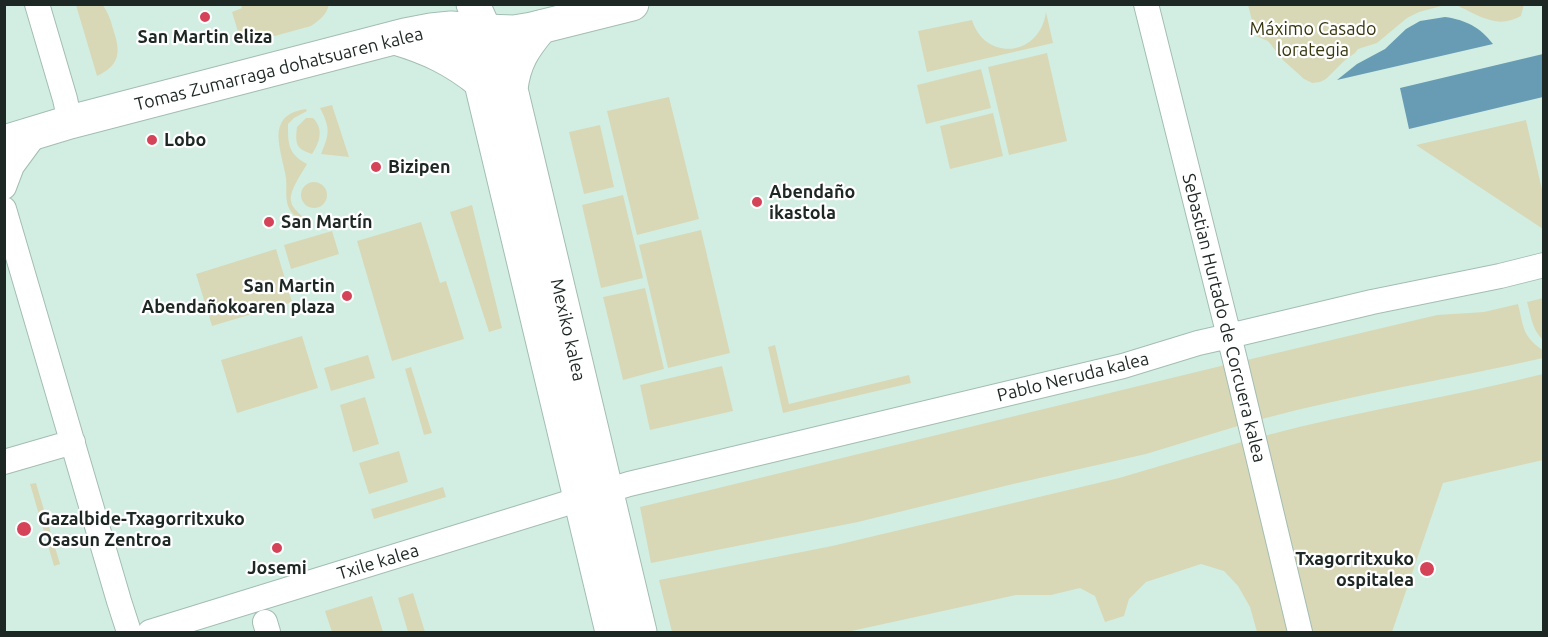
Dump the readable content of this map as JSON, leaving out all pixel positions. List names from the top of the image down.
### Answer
{
  "streets": {
    "main road": ["Tomas Zumarraga dohatsuaren kalea", "Mexiko kalea"],
    "street": ["Sebastian Hurtado de Corcuera kalea", "Pablo Neruda kalea", "Txile kalea"]
  },
  "crossings": [
    ["Tomas Zumarraga dohatsuaren kalea", "Mexiko kalea"],
    ["Sebastian Hurtado de Corcuera kalea", "Pablo Neruda kalea"],
    ["Mexiko kalea", "Pablo Neruda kalea"],
    ["Mexiko kalea", "Txile kalea"],
    ["Pablo Neruda kalea", "Txile kalea"]
  ],
  "parks": ["Máximo Casado lorategia"],
  "places": [
    "San Martin eliza",
    "Lobo",
    "Bizipen",
    "Abendaño ikastola",
    "San Martín",
    "San Martin Abendañokoaren plaza",
    "Gazalbide-Txagorritxuko Osasun Zentroa",
    "Josemi",
    "Txagorritxuko ospitalea"
  ]
}
